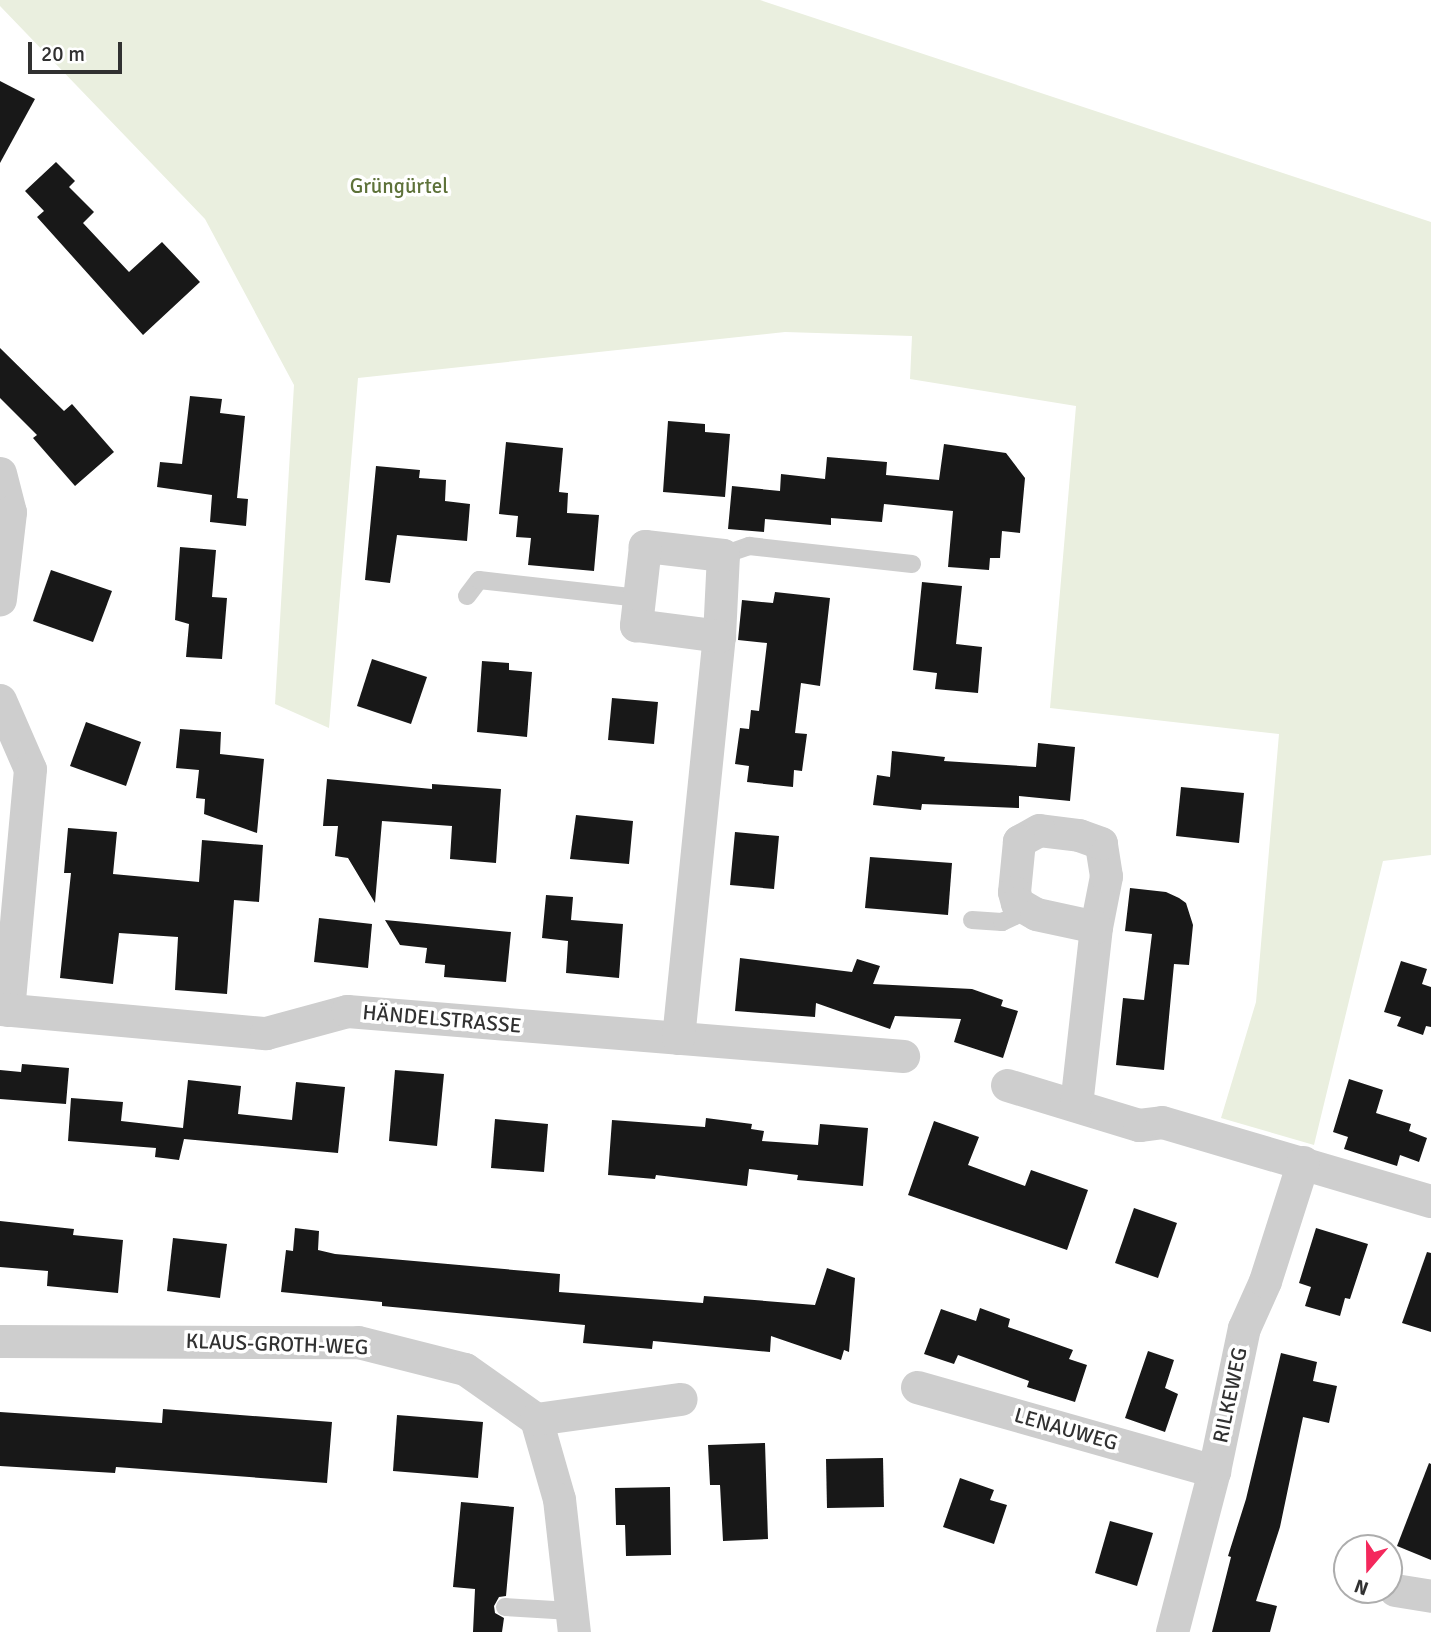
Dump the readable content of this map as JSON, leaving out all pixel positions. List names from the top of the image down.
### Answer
{
  "streets": {
    "street": [
      "HÄNDELSTRASSE",
      "KLAUS-GROTH-WEG",
      "RILKEWEG",
      "LENAUWEG"
    ]
  },
  "crossings": [
    ["RILKEWEG", "LENAUWEG"]
  ],
  "parks": ["Grüngürtel"],
  "scale_bar": "20 m",
  "north": "bottom"
}
